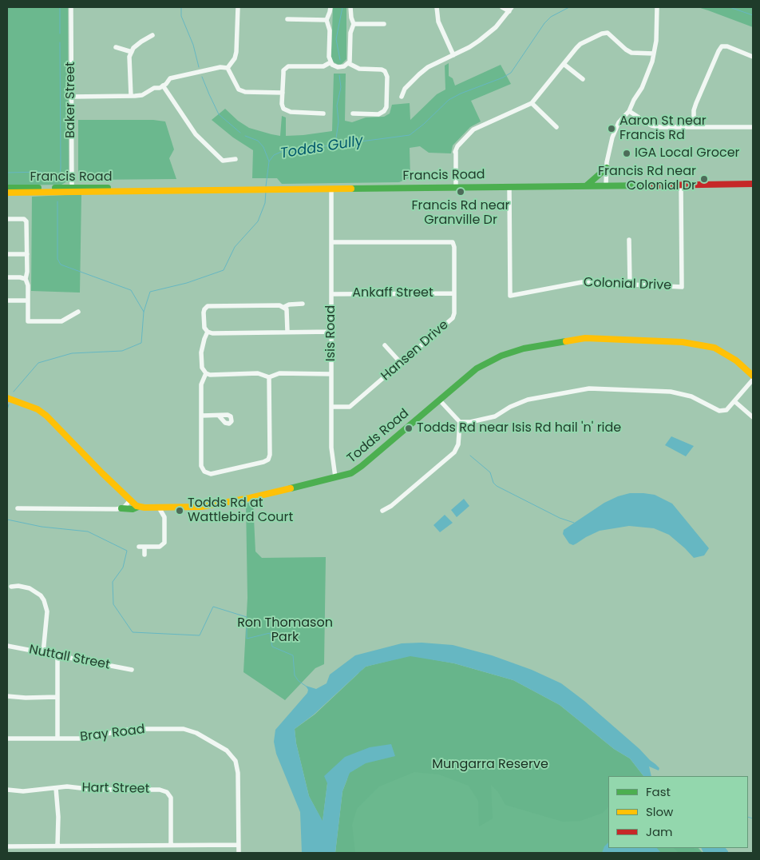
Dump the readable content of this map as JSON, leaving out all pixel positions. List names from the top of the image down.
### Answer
{
  "streets": {
    "street": [
      "Baker Street",
      "Francis Road",
      "Colonial Drive",
      "Ankaff Street",
      "Isis Road",
      "Hansen Drive",
      "Todds Road",
      "Nuttall Street",
      "Bray Road",
      "Hart Street"
    ]
  },
  "crossings": [
    ["Baker Street", "Francis Road"],
    ["Francis Road", "Colonial Drive"],
    ["Francis Road", "Isis Road"],
    ["Ankaff Street", "Isis Road"],
    ["Ankaff Street", "Hansen Drive"],
    ["Isis Road", "Hansen Drive"],
    ["Isis Road", "Todds Road"]
  ],
  "water": ["Todds Gully"],
  "parks": ["Ron Thomason Park", "Mungarra Reserve"],
  "places": [
    "Aaron St near Francis Rd",
    "IGA Local Grocer",
    "Francis Rd near Colonial Dr",
    "Francis Rd near Granville Dr",
    "Todds Rd near Isis Rd hail 'n' ride",
    "Todds Rd at Wattlebird Court"
  ],
  "legend": ["Fast", "Slow", "Jam"]
}
